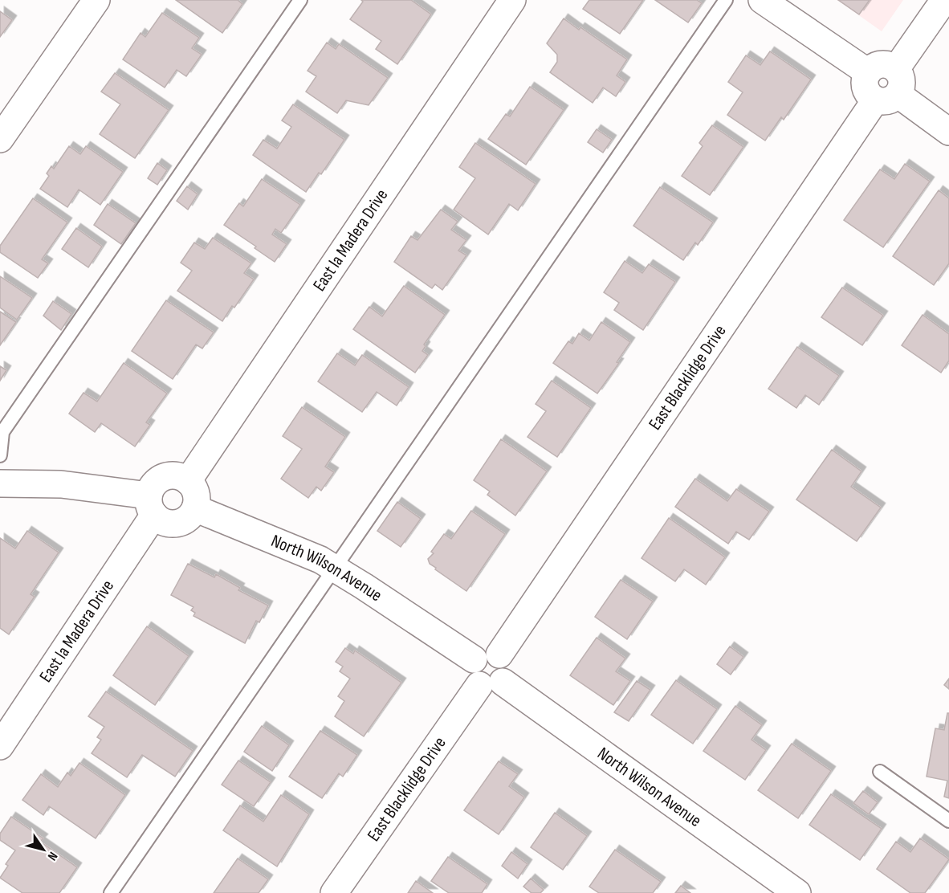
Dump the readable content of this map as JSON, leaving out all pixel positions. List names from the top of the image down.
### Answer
{
  "streets": {
    "street": ["East la Madera Drive", "East Blacklidge Drive", "North Wilson Avenue"]
  },
  "crossings": [
    ["East la Madera Drive", "North Wilson Avenue"],
    ["East Blacklidge Drive", "North Wilson Avenue"]
  ],
  "north": "bottom right"
}
